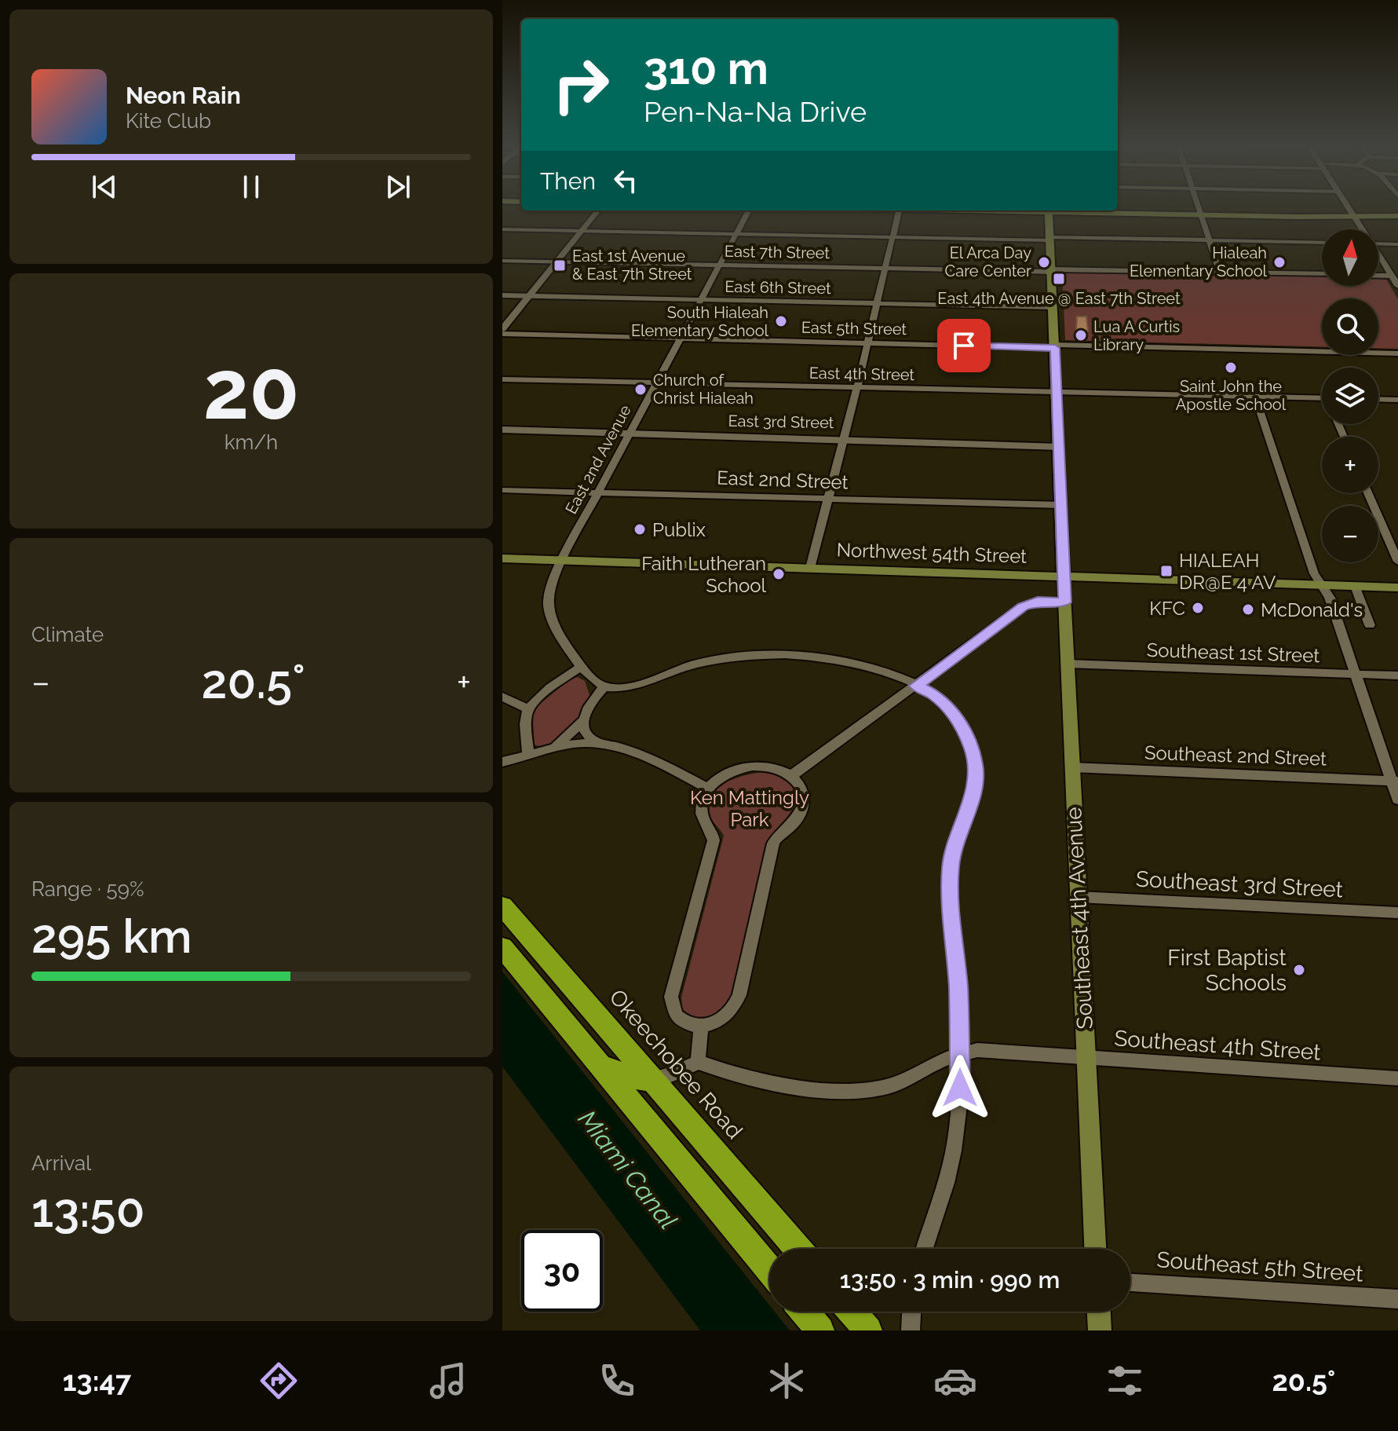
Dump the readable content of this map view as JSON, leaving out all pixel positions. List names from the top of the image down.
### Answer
{
  "streets": {
    "highway": ["Okeechobee Road"],
    "main road": ["Northwest 54th Street", "Southeast 4th Avenue"],
    "street": [
      "East 7th Street",
      "East 6th Street",
      "East 5th Street",
      "East 4th Street",
      "East 3rd Street",
      "East 2nd Avenue",
      "East 2nd Street",
      "Southeast 1st Street",
      "Southeast 2nd Street",
      "Southeast 3rd Street",
      "Southeast 4th Street",
      "Southeast 5th Street"
    ]
  },
  "crossings": [
    ["East 7th Street", "East 2nd Avenue"],
    ["East 7th Street", "Southeast 4th Avenue"],
    ["East 6th Street", "East 2nd Avenue"],
    ["East 6th Street", "Southeast 4th Avenue"],
    ["East 5th Street", "East 2nd Avenue"],
    ["East 5th Street", "Southeast 4th Avenue"],
    ["East 4th Street", "East 2nd Avenue"],
    ["East 4th Street", "Southeast 4th Avenue"],
    ["East 3rd Street", "East 2nd Avenue"],
    ["East 3rd Street", "Southeast 4th Avenue"],
    ["East 2nd Avenue", "East 2nd Street"],
    ["East 2nd Avenue", "Northwest 54th Street"],
    ["East 2nd Street", "Southeast 4th Avenue"],
    ["Northwest 54th Street", "Southeast 4th Avenue"],
    ["Southeast 1st Street", "Southeast 4th Avenue"],
    ["Southeast 2nd Street", "Southeast 4th Avenue"],
    ["Southeast 3rd Street", "Southeast 4th Avenue"],
    ["Southeast 4th Avenue", "Southeast 4th Street"]
  ],
  "water": ["Miami Canal"],
  "parks": ["Ken Mattingly Park"],
  "places": {
    "other": [
      "El Arca Day Care Center",
      "Hialeah Elementary School",
      "South Hialeah Elementary School",
      "Lua A Curtis Library",
      "Saint John the Apostle School",
      "Church of Christ Hialeah",
      "Publix",
      "Faith Lutheran School",
      "KFC",
      "McDonald's",
      "First Baptist Schools"
    ],
    "transit": ["East 1st Avenue & East 7th Street", "East 4th Avenue @ East 7th Street", "HIALEAH DR@E 4 AV"]
  },
  "north": "top",
  "page": {
    "turn": ["310 m", "Pen-Na-Na Drive"],
    "song": ["Neon Rain", "Kite Club"],
    "then": "Then",
    "map_buttons": ["+", "−"],
    "tile": [
      ["20", "km/h"],
      "Climate",
      ["Range · 59%", "295 km"],
      ["Arrival", "13:50"]
    ],
    "heat": ["−", "20.5°", "+"],
    "limit": "30",
    "trip": "13:50 · 3 min · 990 m",
    "tabs": ["13:47", "20.5°"]
  }
}
